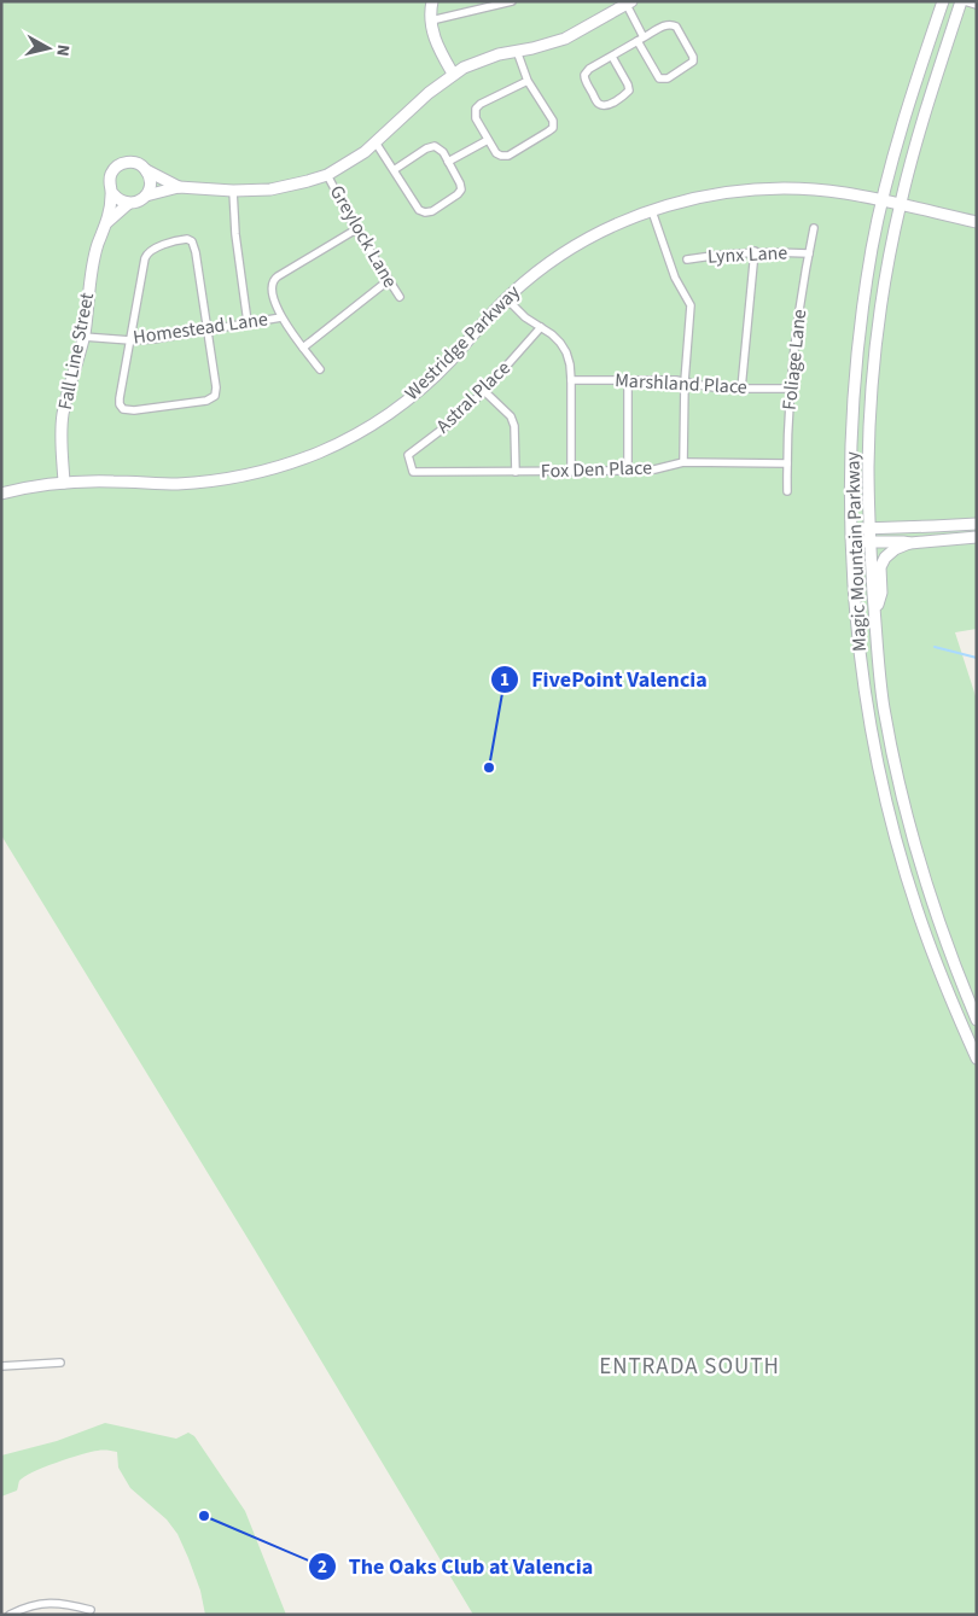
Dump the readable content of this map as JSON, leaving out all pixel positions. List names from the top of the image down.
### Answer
{
  "streets": {
    "street": [
      "Greylock Lane",
      "Lynx Lane",
      "Homestead Lane",
      "Westridge Parkway",
      "Fall Line Street",
      "Foliage Lane",
      "Marshland Place",
      "Astral Place",
      "Fox Den Place",
      "Magic Mountain Parkway"
    ]
  },
  "crossings": [
    ["Lynx Lane", "Foliage Lane"],
    ["Homestead Lane", "Fall Line Street"],
    ["Westridge Parkway", "Fall Line Street"],
    ["Westridge Parkway", "Magic Mountain Parkway"],
    ["Foliage Lane", "Marshland Place"],
    ["Foliage Lane", "Fox Den Place"],
    ["Astral Place", "Fox Den Place"]
  ],
  "districts": ["ENTRADA SOUTH"],
  "places": ["FivePoint Valencia", "The Oaks Club at Valencia"],
  "north": "right"
}
